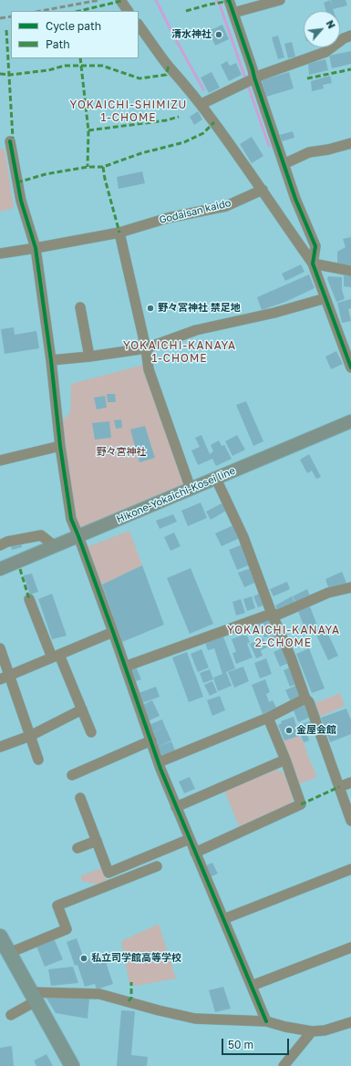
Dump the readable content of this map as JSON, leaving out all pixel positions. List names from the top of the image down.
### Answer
{
  "streets": {
    "main road": ["Hikone-Yokaichi-Kosei line"],
    "street": ["Godaisan kaido"]
  },
  "districts": ["YOKAICHI-SHIMIZU 1-CHOME", "YOKAICHI-KANAYA 1-CHOME", "YOKAICHI-KANAYA 2-CHOME"],
  "parks": ["野々宮神社"],
  "places": [
    "清水神社",
    "野々宮神社 禁足地",
    "金屋会館",
    "私立司学館高等学校"
  ],
  "legend": ["Cycle path", "Path"],
  "scale_bar": "50 m",
  "north": "top right"
}
